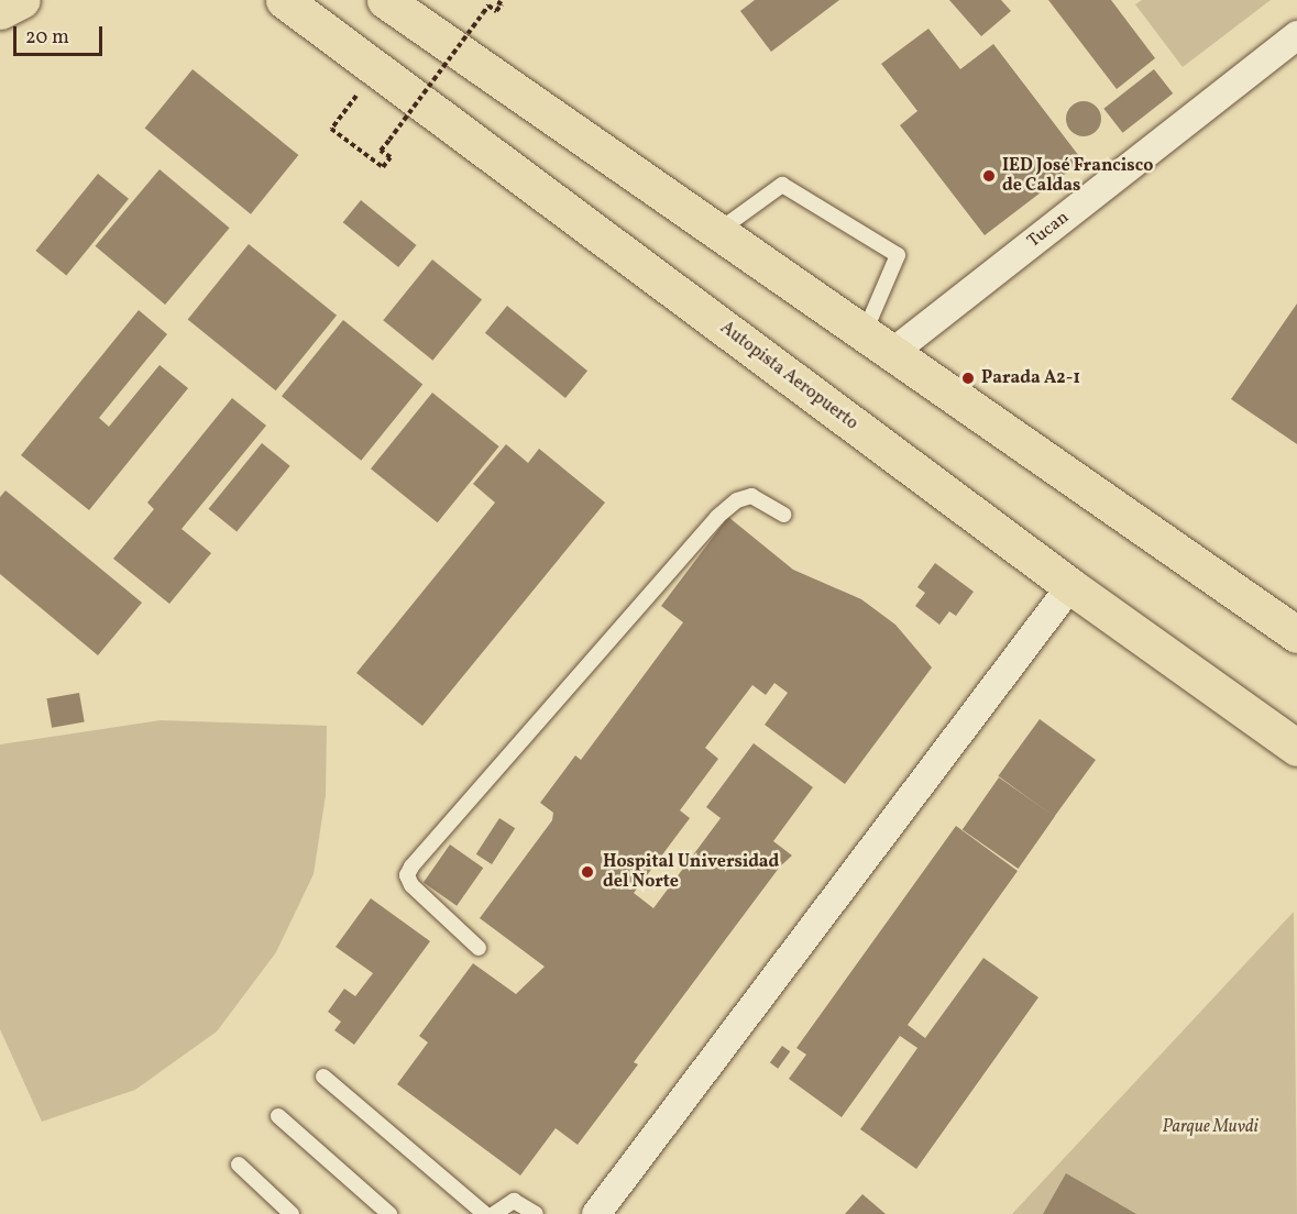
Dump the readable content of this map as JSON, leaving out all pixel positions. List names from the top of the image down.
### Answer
{
  "streets": {
    "highway": ["Autopista Aeropuerto"],
    "street": ["Tucan"]
  },
  "parks": ["Parque Muvdi"],
  "places": ["IED José Francisco de Caldas", "Parada A2-1", "Hospital Universidad del Norte"],
  "scale_bar": "20 m"
}
